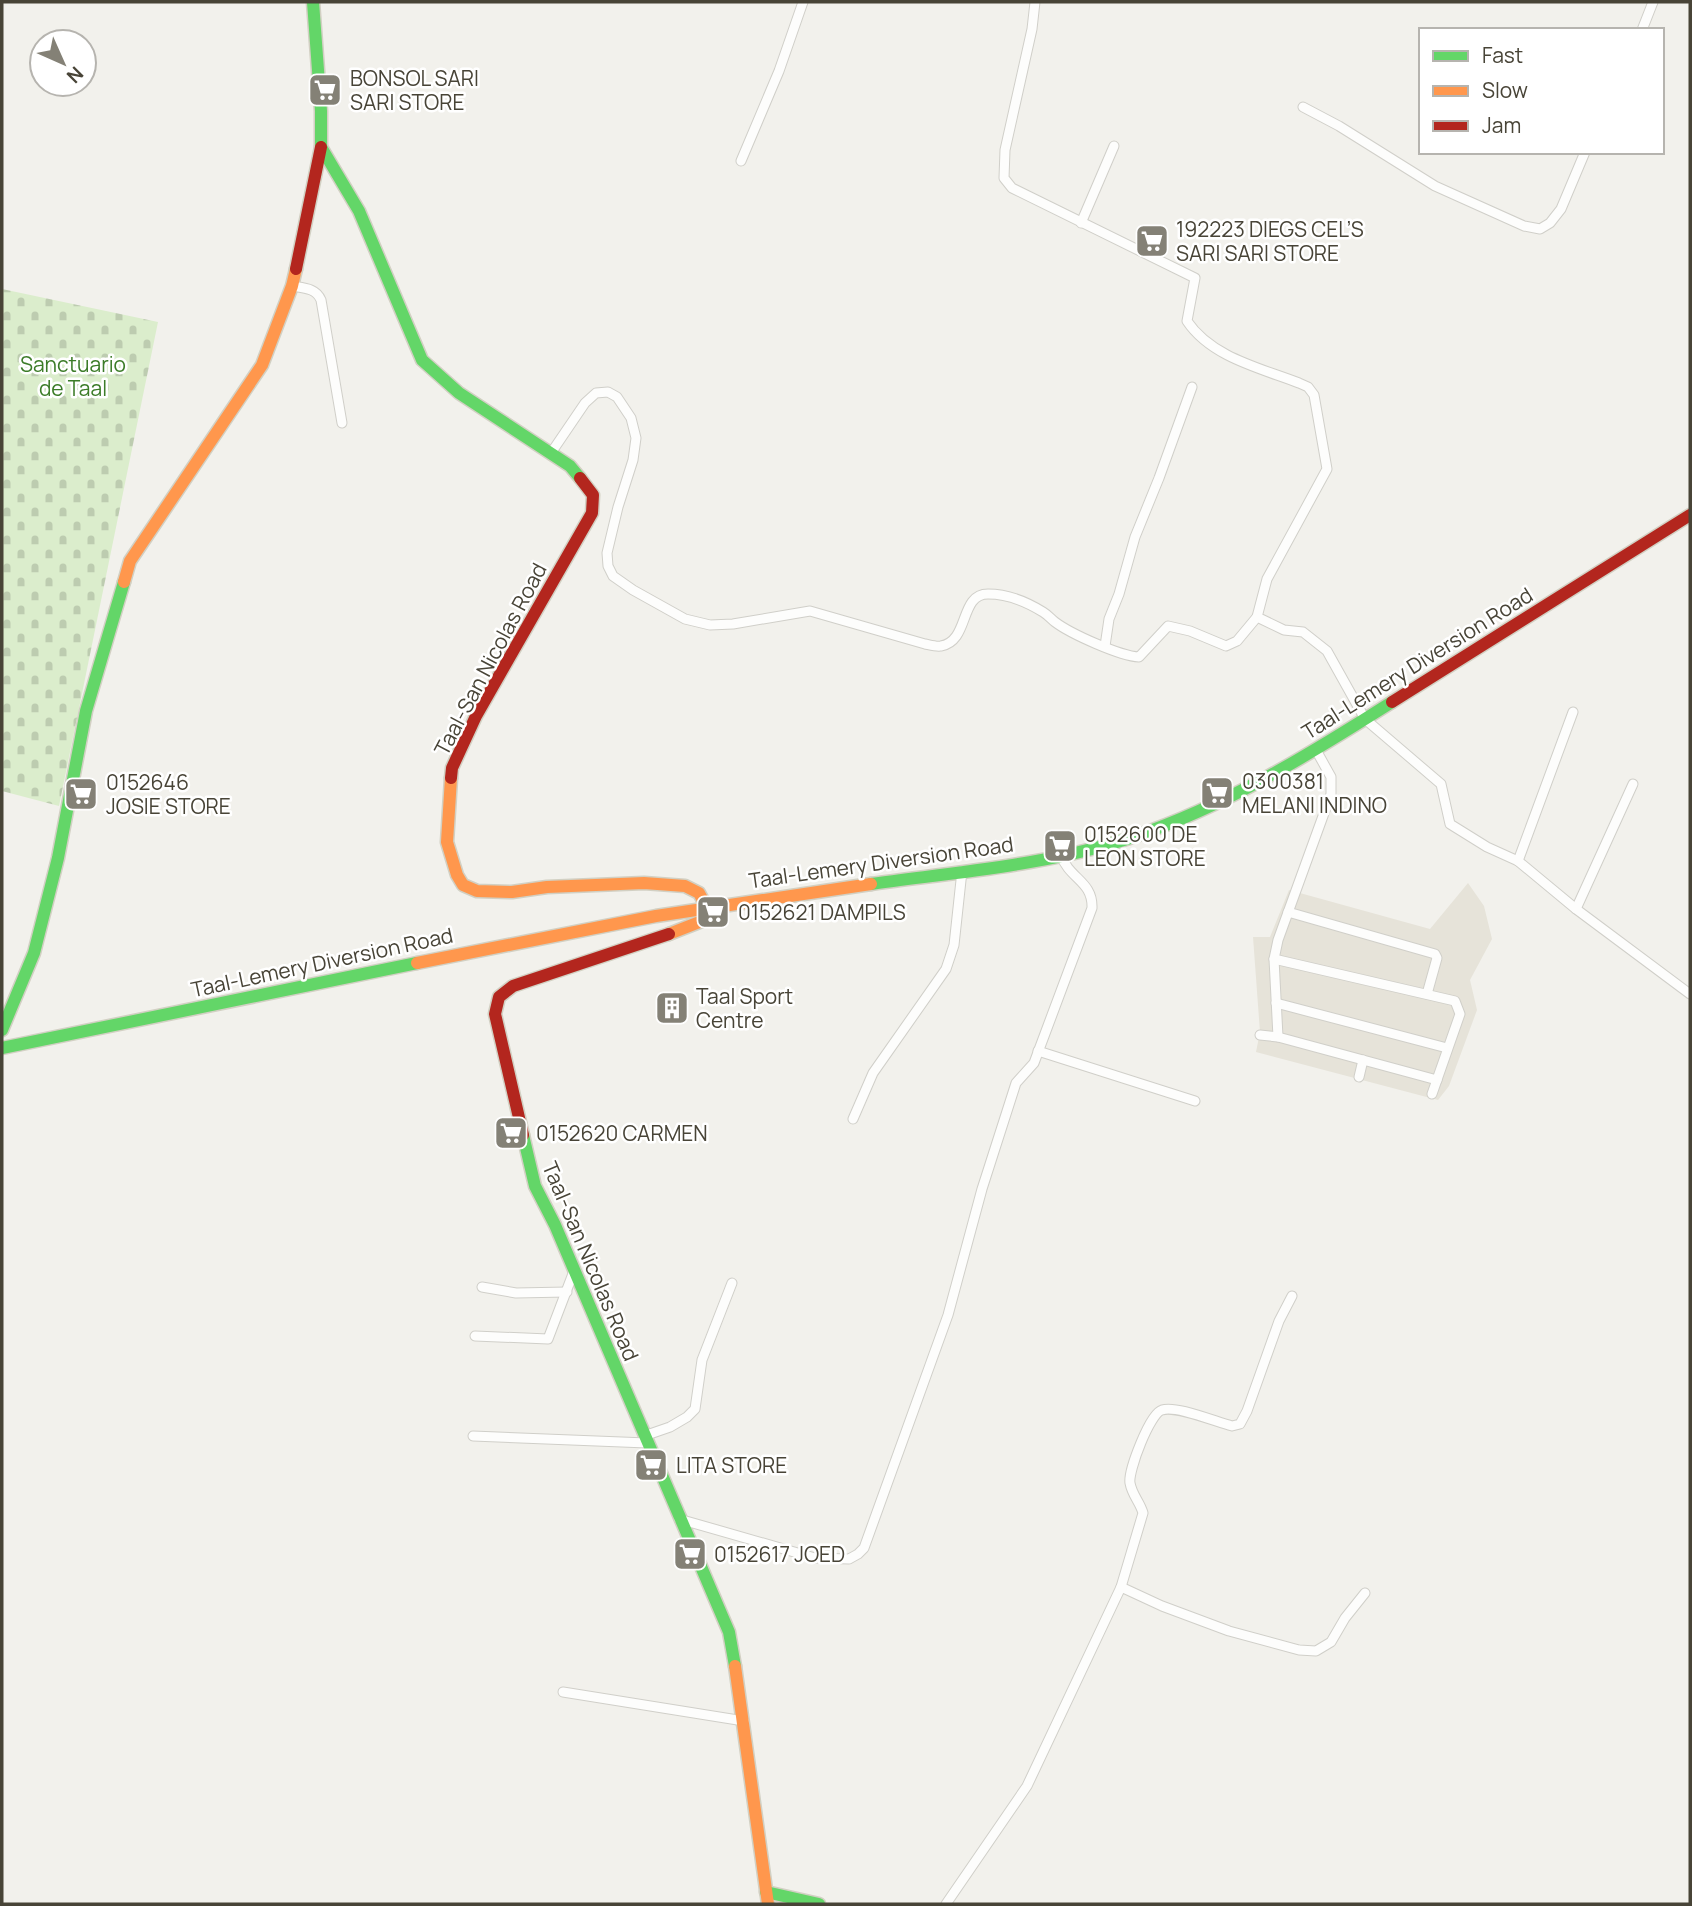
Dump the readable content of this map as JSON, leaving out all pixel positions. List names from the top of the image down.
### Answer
{
  "streets": {
    "main road": ["Taal-San Nicolas Road", "Taal-Lemery Diversion Road"]
  },
  "crossings": [
    ["Taal-San Nicolas Road", "Taal-Lemery Diversion Road"]
  ],
  "parks": ["Sanctuario de Taal"],
  "places": {
    "supermarket": [
      "BONSOL SARI SARI STORE",
      "192223 DIEGS CEL’S SARI SARI STORE",
      "0300381 MELANI INDINO",
      "0152646 JOSIE STORE",
      "0152600 DE LEON STORE",
      "0152621 DAMPILS",
      "0152620 CARMEN",
      "LITA STORE",
      "0152617 JOED"
    ],
    "building": ["Taal Sport Centre"]
  },
  "legend": ["Fast", "Slow", "Jam"],
  "north": "bottom right"
}
